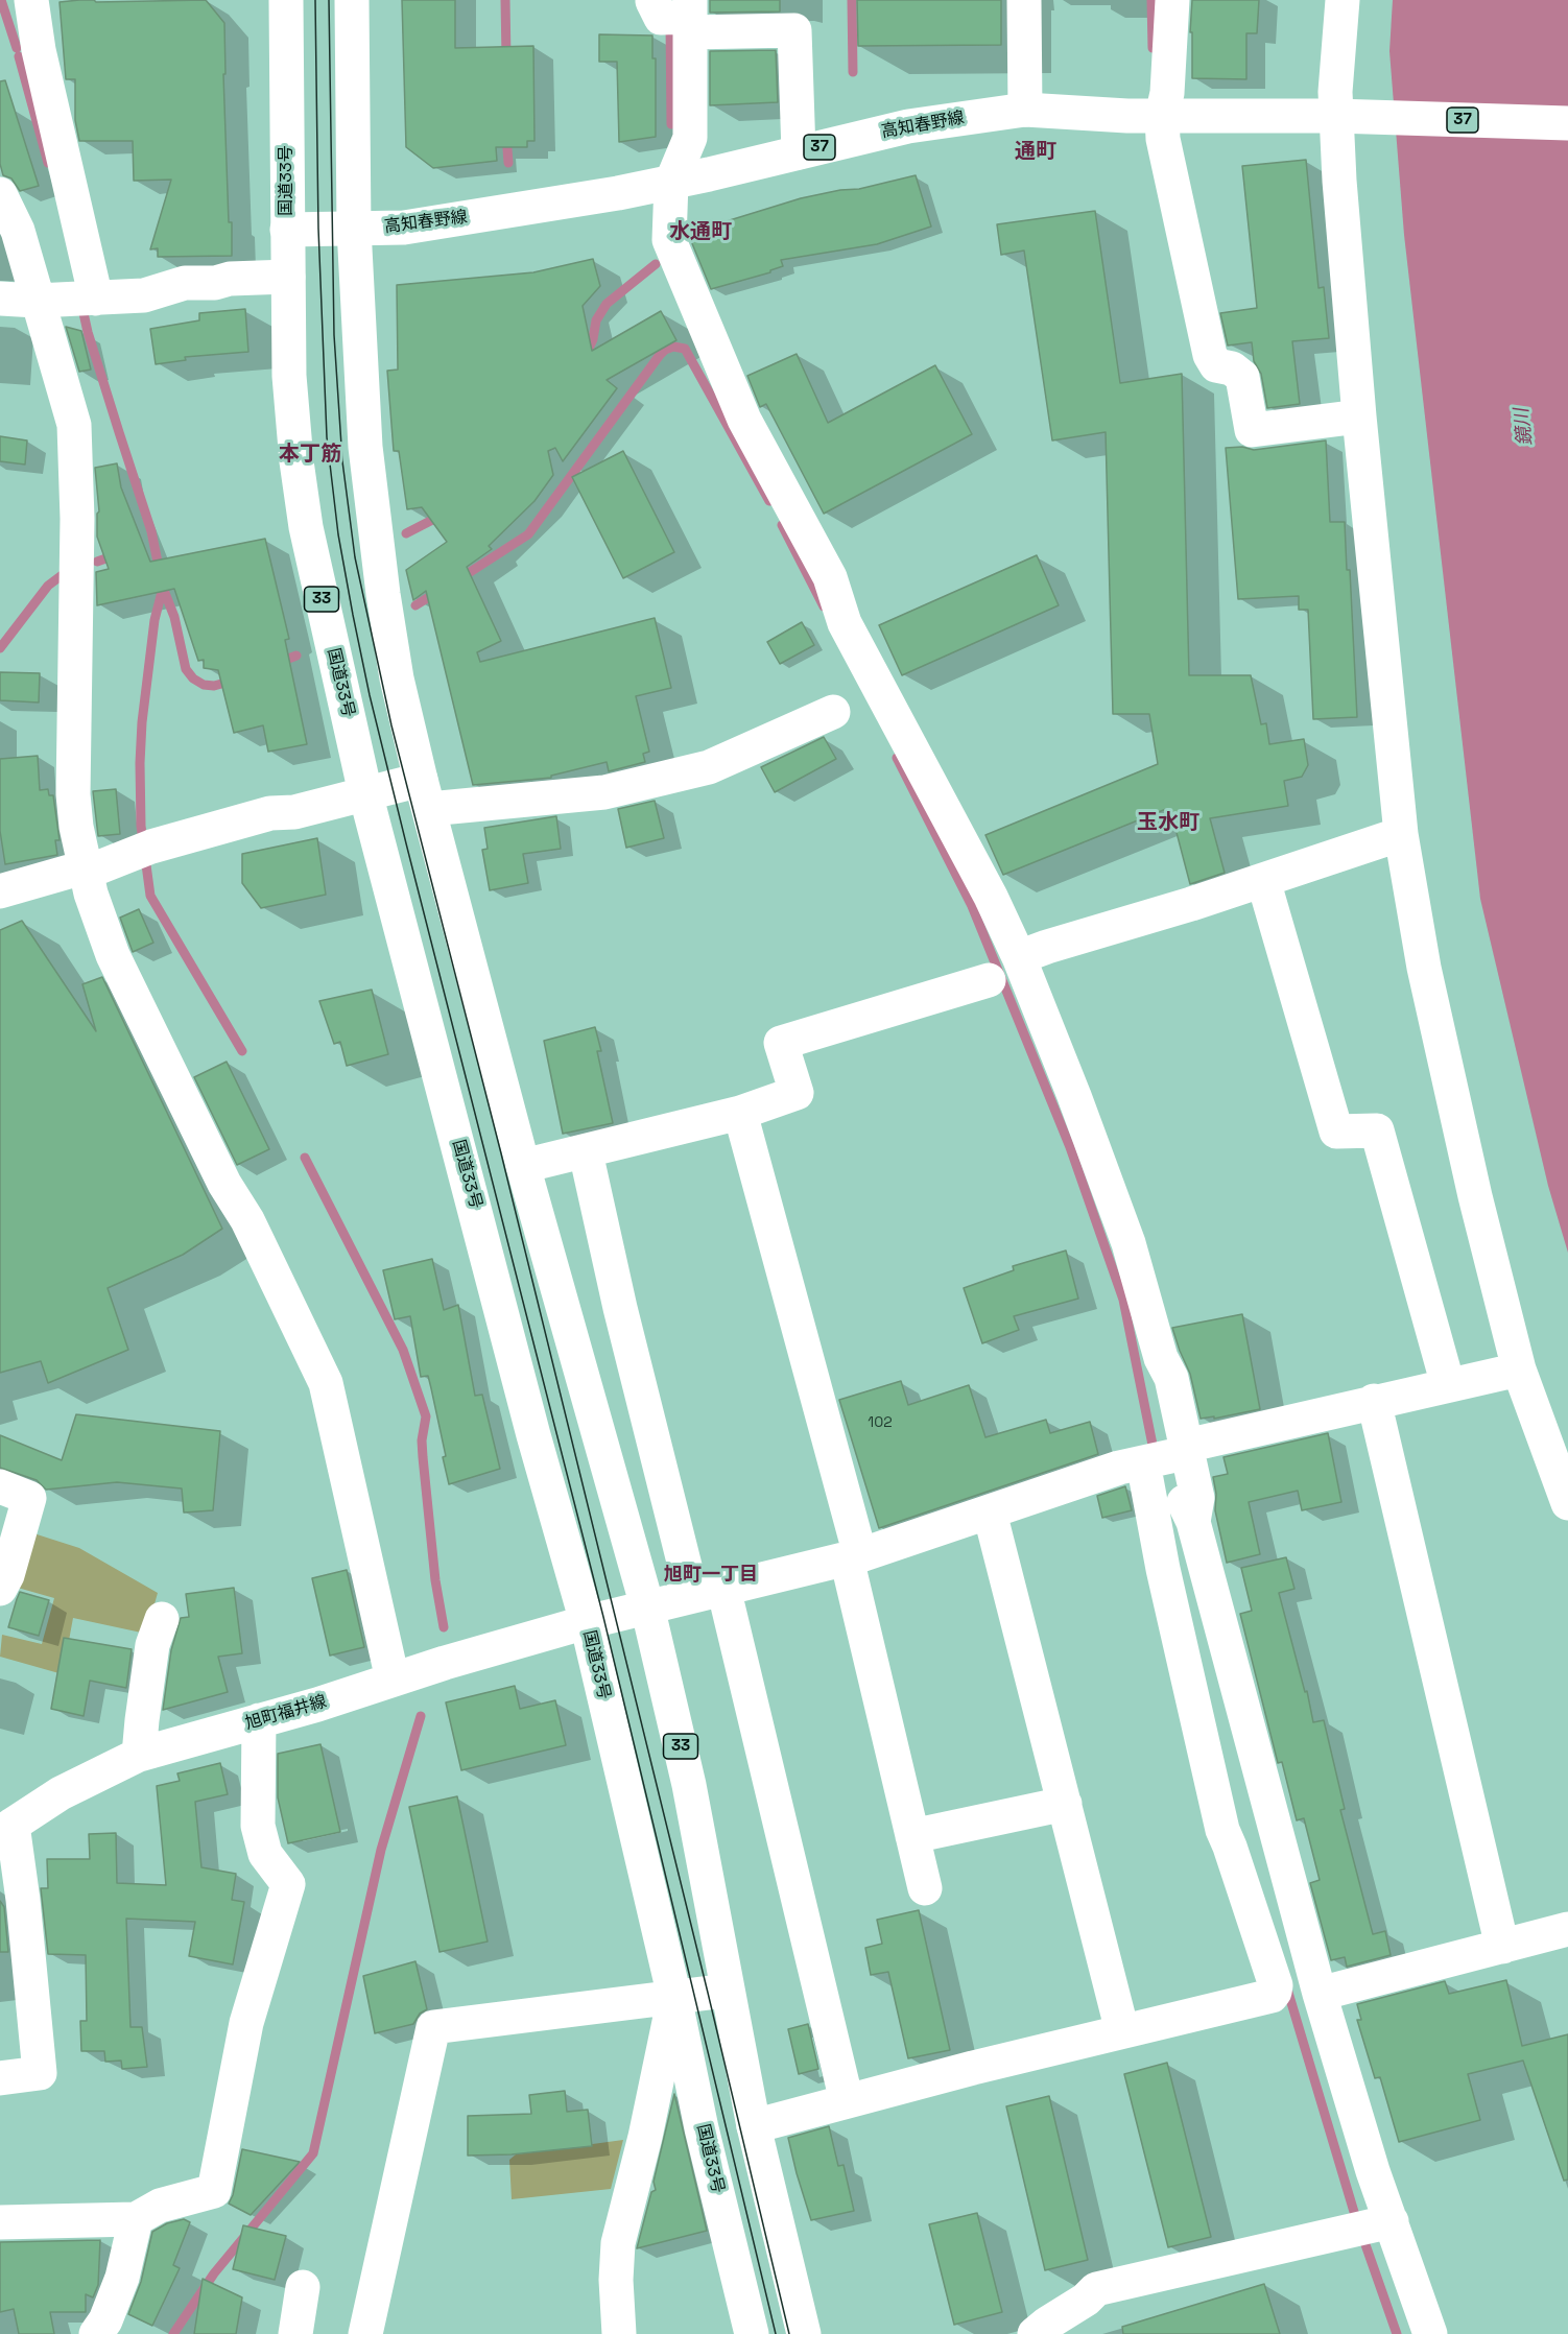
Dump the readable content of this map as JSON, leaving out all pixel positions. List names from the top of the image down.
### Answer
{
  "streets": {
    "main road": [
      "37",
      "高知春野線",
      "国道33号",
      "33",
      "旭町福井線"
    ]
  },
  "crossings": [
    ["高知春野線", "国道33号"],
    ["高知春野線", "33"],
    ["国道33号", "旭町福井線"],
    ["33", "旭町福井線"]
  ],
  "districts": [
    "通町",
    "水通町",
    "本丁筋",
    "玉水町",
    "旭町一丁目"
  ],
  "water": ["鏡川"],
  "house_numbers": ["102"]
}
